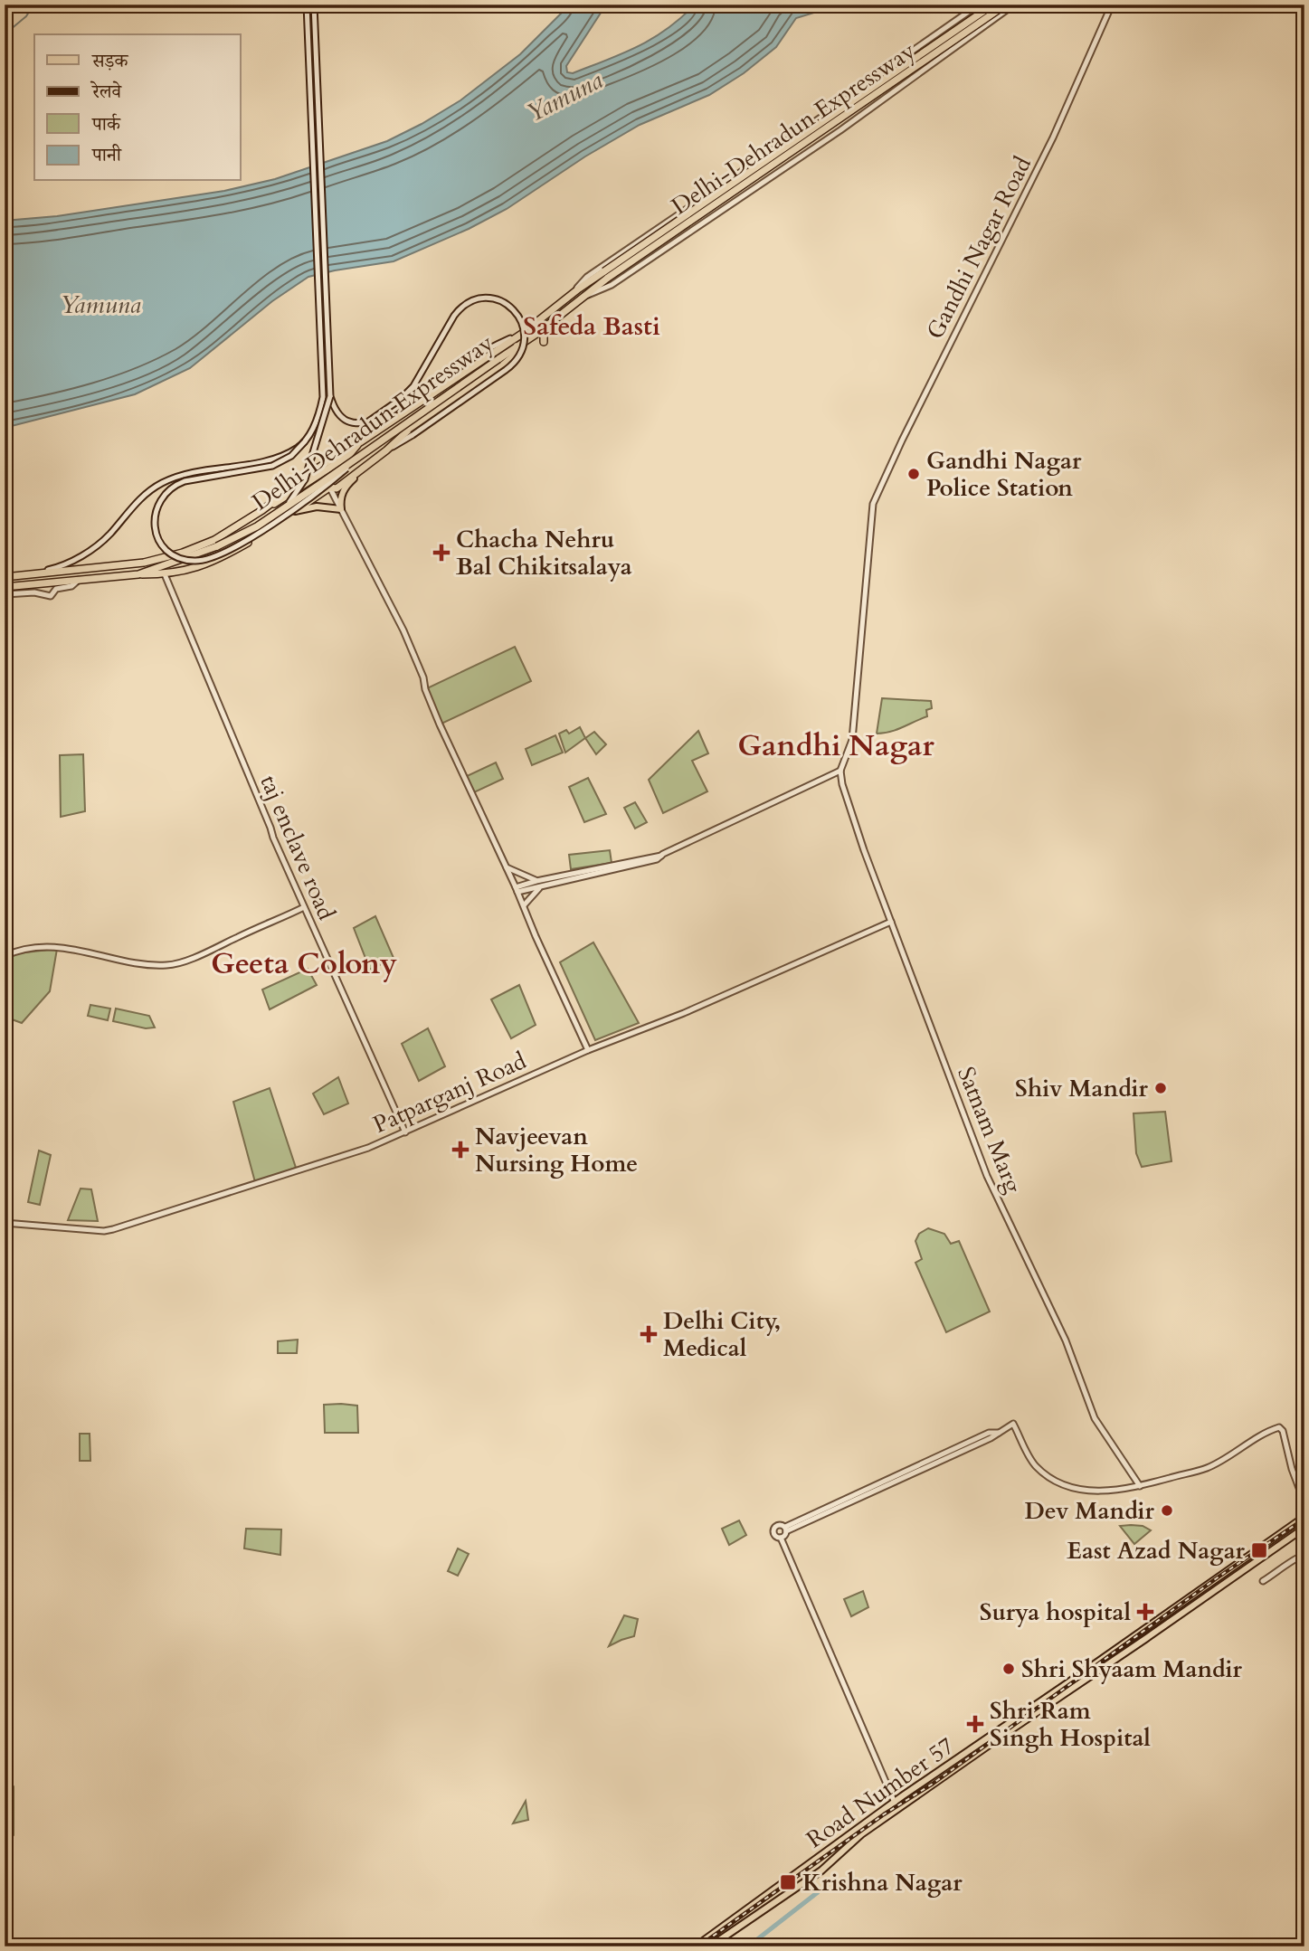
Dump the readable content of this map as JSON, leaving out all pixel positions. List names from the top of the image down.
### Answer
{
  "streets": {
    "highway": ["Delhi-Dehradun Expressway"],
    "main road": ["Road Number 57"],
    "street": [
      "Gandhi Nagar Road",
      "taj enclave road",
      "Patparganj Road",
      "Satnam Marg"
    ]
  },
  "crossings": [
    ["Gandhi Nagar Road", "Satnam Marg"],
    ["taj enclave road", "Patparganj Road"],
    ["Patparganj Road", "Satnam Marg"]
  ],
  "districts": ["Safeda Basti", "Gandhi Nagar", "Geeta Colony"],
  "water": ["Yamuna"],
  "places": {
    "other": [
      "Gandhi Nagar Police Station",
      "Shiv Mandir",
      "Dev Mandir",
      "Shri Shyaam Mandir"
    ],
    "health": [
      "Chacha Nehru Bal Chikitsalaya",
      "Navjeevan Nursing Home",
      "Delhi City, Medical",
      "Surya hospital",
      "Shri Ram Singh Hospital"
    ],
    "transit": ["East Azad Nagar", "Krishna Nagar"]
  },
  "legend": [
    "सड़क",
    "रेलवे",
    "पार्क",
    "पानी"
  ]
}
